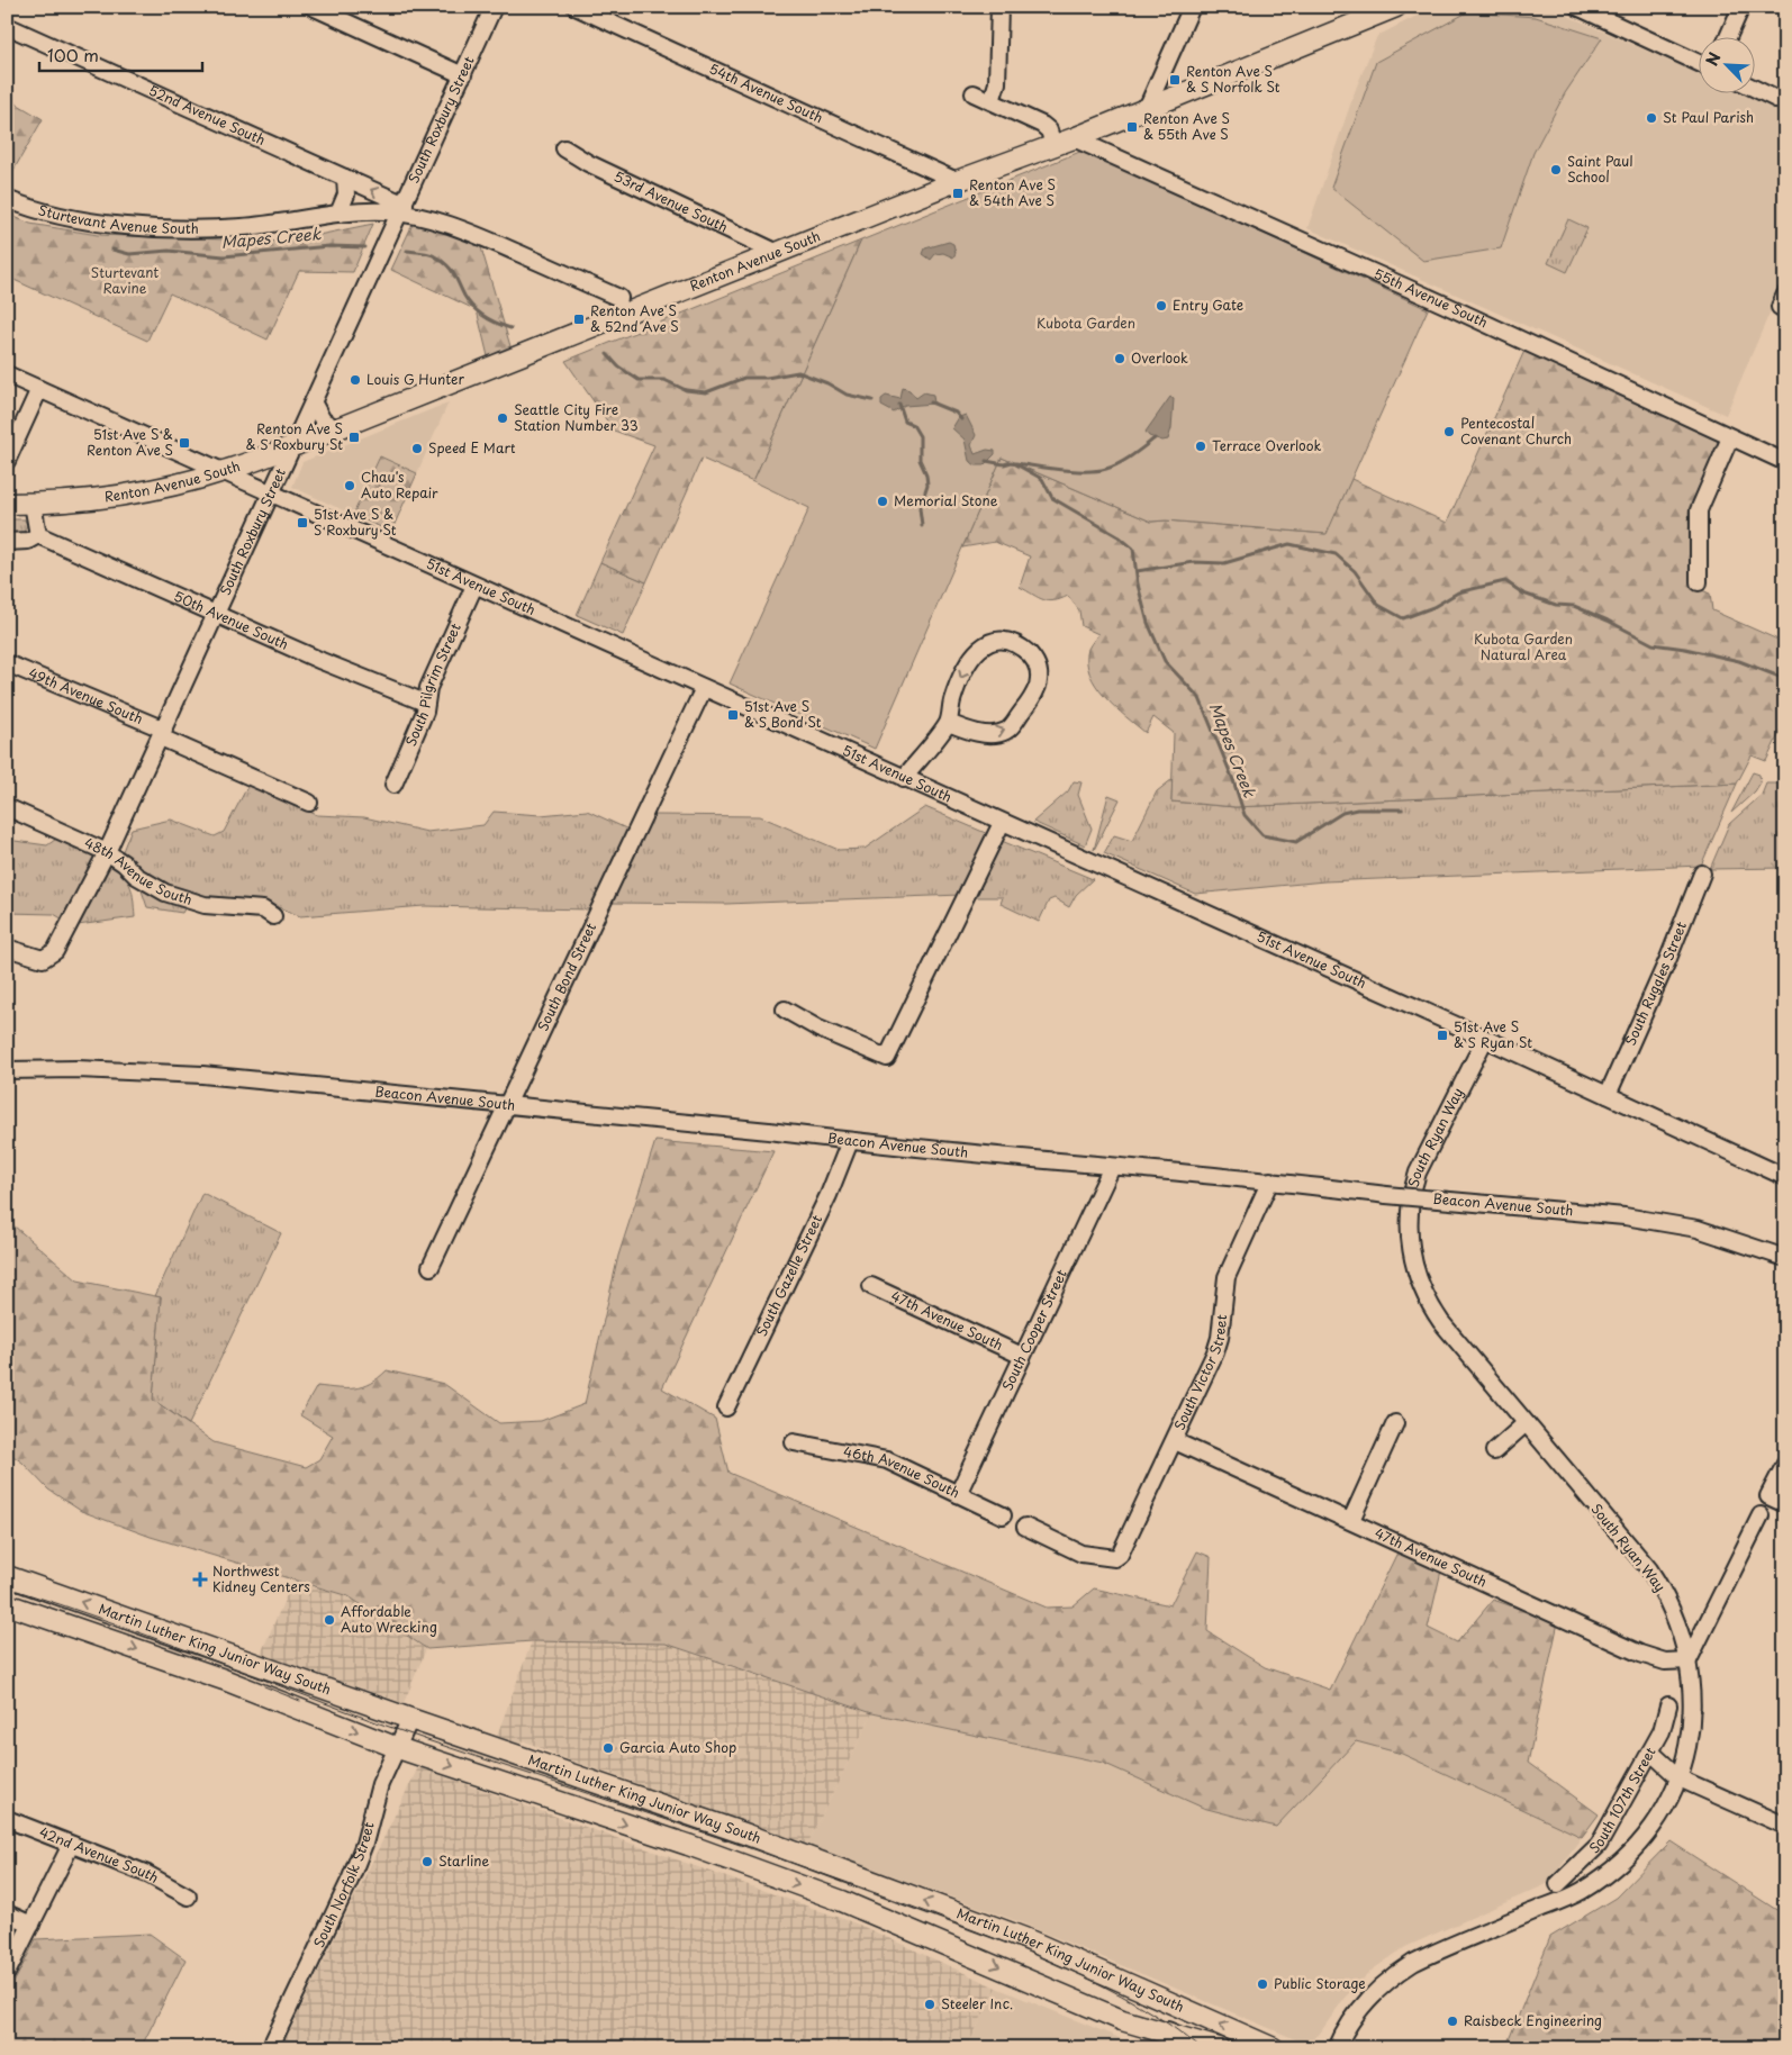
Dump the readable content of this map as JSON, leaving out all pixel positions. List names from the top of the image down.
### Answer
{
  "streets": {
    "main road": ["Renton Avenue South", "Martin Luther King Junior Way South"],
    "street": [
      "54th Avenue South",
      "52nd Avenue South",
      "South Roxbury Street",
      "53rd Avenue South",
      "Sturtevant Avenue South",
      "55th Avenue South",
      "51st Avenue South",
      "50th Avenue South",
      "South Pilgrim Street",
      "49th Avenue South",
      "48th Avenue South",
      "South Bond Street",
      "South Ruggles Street",
      "Beacon Avenue South",
      "South Ryan Way",
      "South Gazelle Street",
      "47th Avenue South",
      "South Cooper Street",
      "South Victor Street",
      "46th Avenue South",
      "South 107th Street",
      "42nd Avenue South",
      "South Norfolk Street"
    ]
  },
  "crossings": [
    ["54th Avenue South", "Renton Avenue South"],
    ["52nd Avenue South", "South Roxbury Street"],
    ["52nd Avenue South", "Sturtevant Avenue South"],
    ["South Roxbury Street", "Sturtevant Avenue South"],
    ["South Roxbury Street", "Renton Avenue South"],
    ["South Roxbury Street", "51st Avenue South"],
    ["South Roxbury Street", "50th Avenue South"],
    ["South Roxbury Street", "49th Avenue South"],
    ["South Roxbury Street", "48th Avenue South"],
    ["53rd Avenue South", "Renton Avenue South"],
    ["Renton Avenue South", "55th Avenue South"],
    ["Renton Avenue South", "51st Avenue South"],
    ["51st Avenue South", "South Pilgrim Street"],
    ["51st Avenue South", "South Bond Street"],
    ["51st Avenue South", "South Ruggles Street"],
    ["51st Avenue South", "South Ryan Way"],
    ["50th Avenue South", "South Pilgrim Street"],
    ["South Bond Street", "Beacon Avenue South"],
    ["Beacon Avenue South", "South Gazelle Street"],
    ["Beacon Avenue South", "South Cooper Street"],
    ["Beacon Avenue South", "South Victor Street"],
    ["South Ryan Way", "47th Avenue South"],
    ["47th Avenue South", "South Cooper Street"],
    ["47th Avenue South", "South Victor Street"],
    ["South Cooper Street", "46th Avenue South"],
    ["Martin Luther King Junior Way South", "South Norfolk Street"]
  ],
  "water": ["Mapes Creek"],
  "parks": ["Sturtevant Ravine", "Kubota Garden", "Kubota Garden Natural Area"],
  "places": {
    "transit": [
      "Renton Ave S & S Norfolk St",
      "Renton Ave S & 55th Ave S",
      "Renton Ave S & 54th Ave S",
      "Renton Ave S & 52nd Ave S",
      "Renton Ave S & S Roxbury St",
      "51st Ave S & Renton Ave S",
      "51st Ave S & S Roxbury St",
      "51st Ave S & S Bond St",
      "51st Ave S & S Ryan St"
    ],
    "other": [
      "St Paul Parish",
      "Saint Paul School",
      "Entry Gate",
      "Overlook",
      "Louis G Hunter",
      "Seattle City Fire Station Number 33",
      "Pentecostal Covenant Church",
      "Terrace Overlook",
      "Speed E Mart",
      "Chau's Auto Repair",
      "Memorial Stone",
      "Affordable Auto Wrecking",
      "Garcia Auto Shop",
      "Starline",
      "Public Storage",
      "Steeler Inc.",
      "Raisbeck Engineering"
    ],
    "health": ["Northwest Kidney Centers"]
  },
  "scale_bar": "100 m",
  "north": "top left"
}
